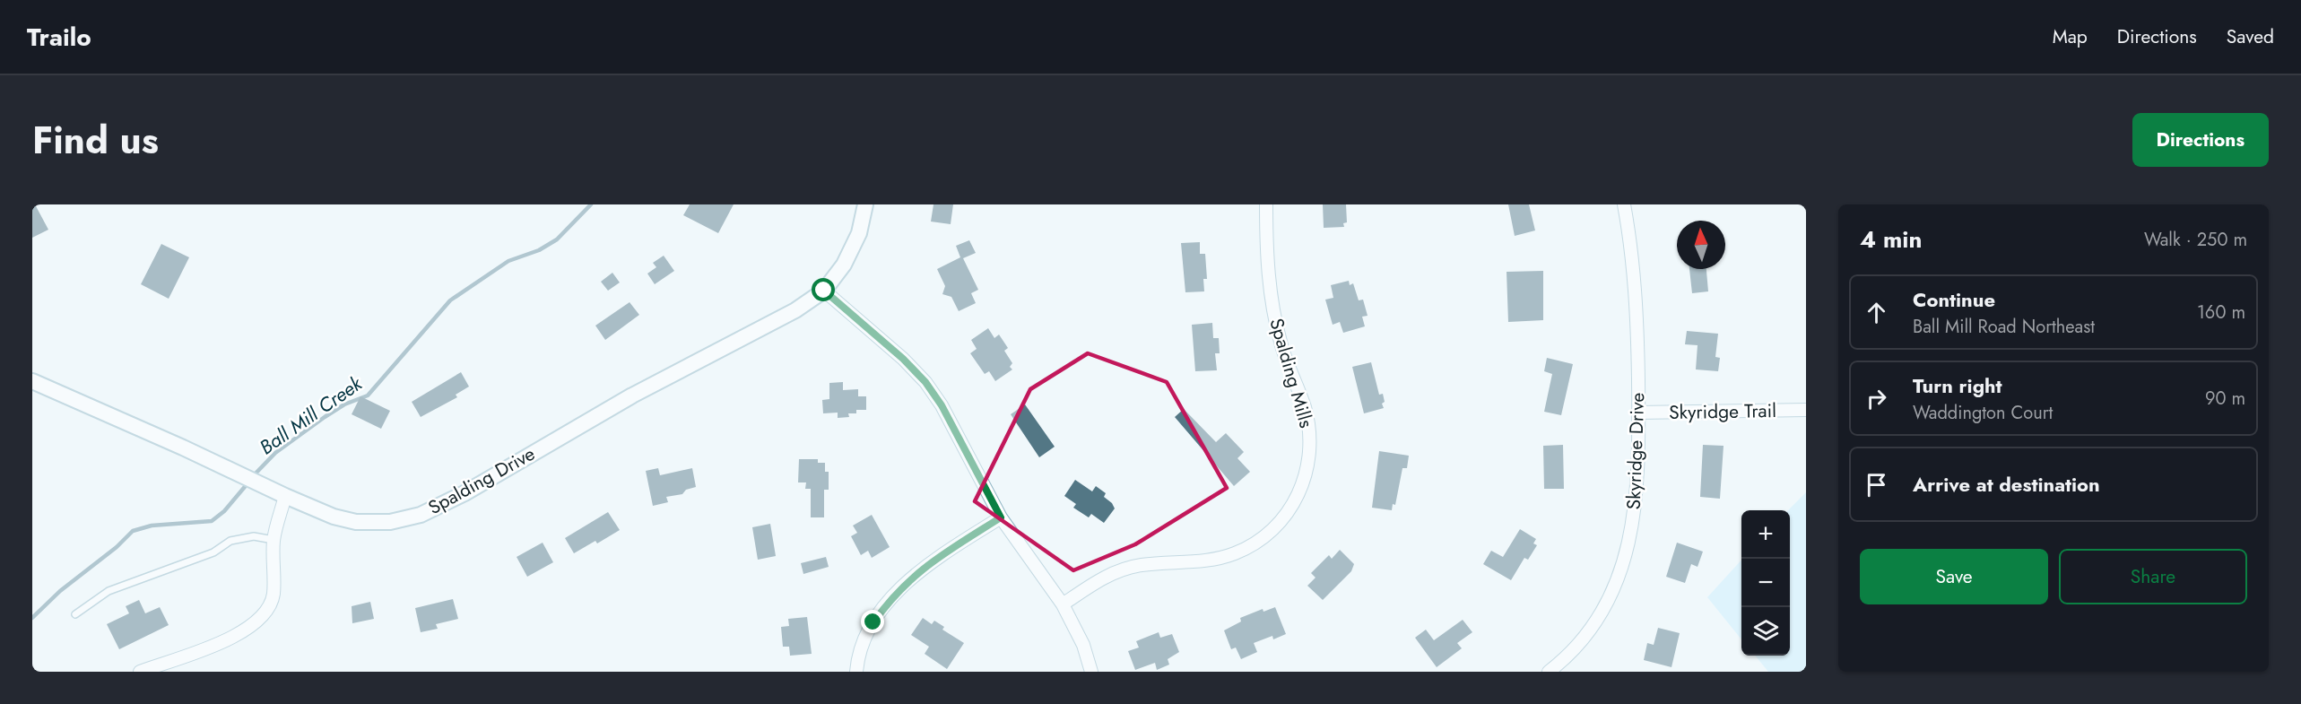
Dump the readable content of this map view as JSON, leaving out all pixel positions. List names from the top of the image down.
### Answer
{
  "streets": {
    "street": [
      "Spalding Mills",
      "Skyridge Trail",
      "Skyridge Drive",
      "Spalding Drive"
    ]
  },
  "crossings": [
    ["Skyridge Trail", "Skyridge Drive"]
  ],
  "water": ["Ball Mill Creek"],
  "north": "top",
  "page": {
    "header": "Trailo",
    "nav": ["Map", "Directions", "Saved"],
    "title": "Find us",
    "buttons": [
      "Directions",
      ["Save", "Share"]
    ],
    "heading": ["4 min", "Walk · 250 m"],
    "list": [
      ["Continue", "Ball Mill Road Northeast", "160 m"],
      ["Turn right", "Waddington Court", "90 m"],
      "Arrive at destination"
    ],
    "map_buttons": ["+", "−"]
  }
}
